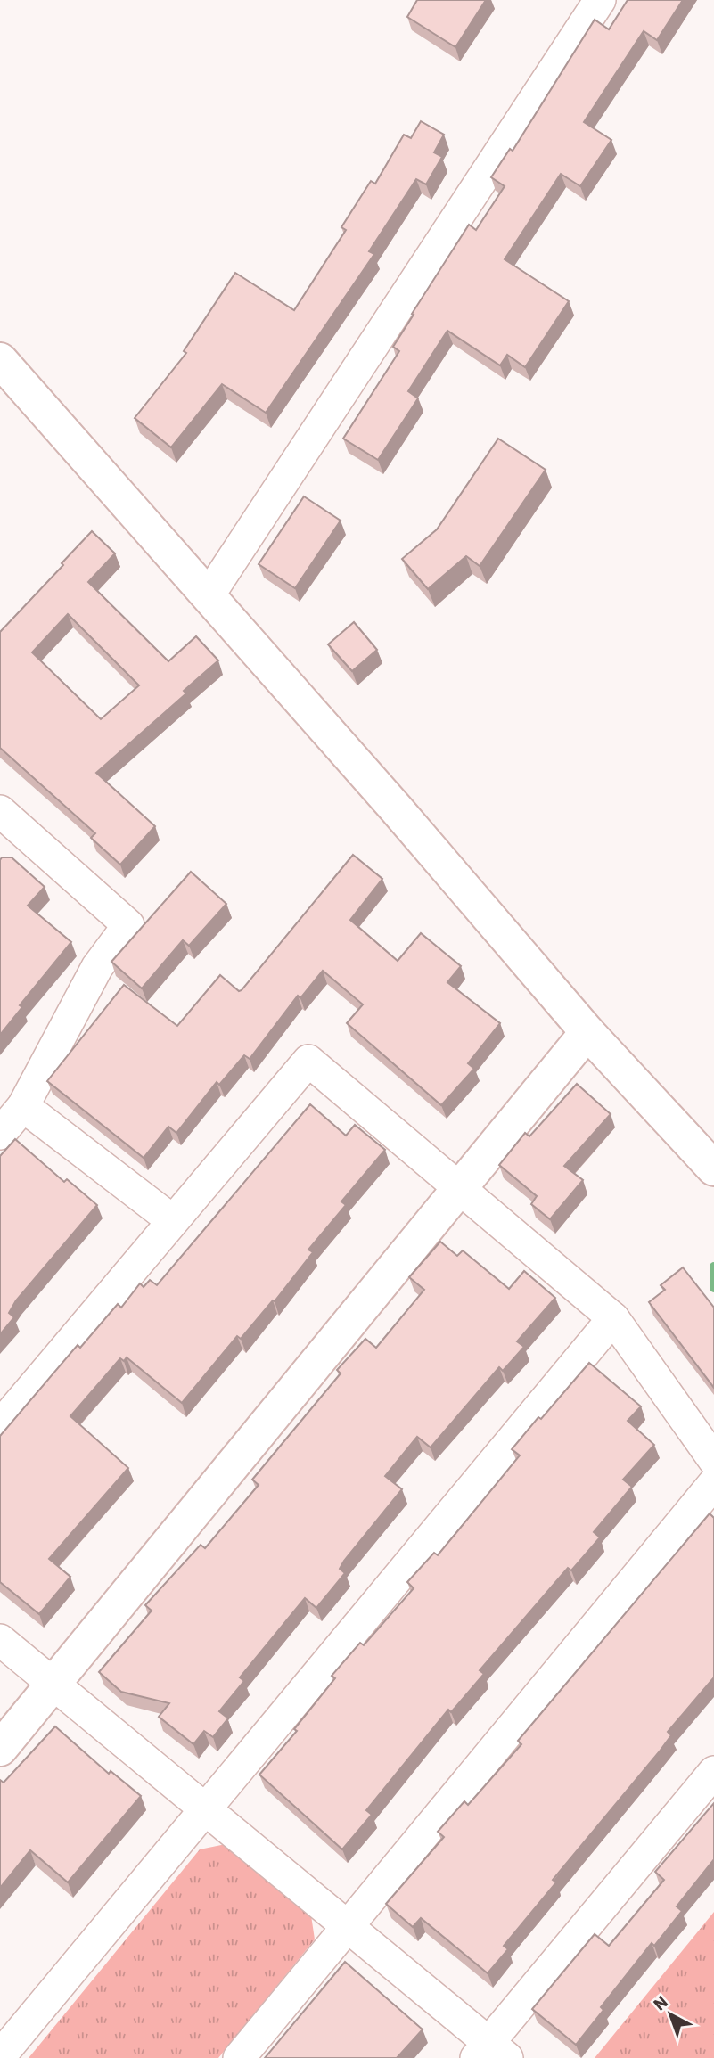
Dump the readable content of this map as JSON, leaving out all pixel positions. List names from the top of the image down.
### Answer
{
  "north": "top left"
}
